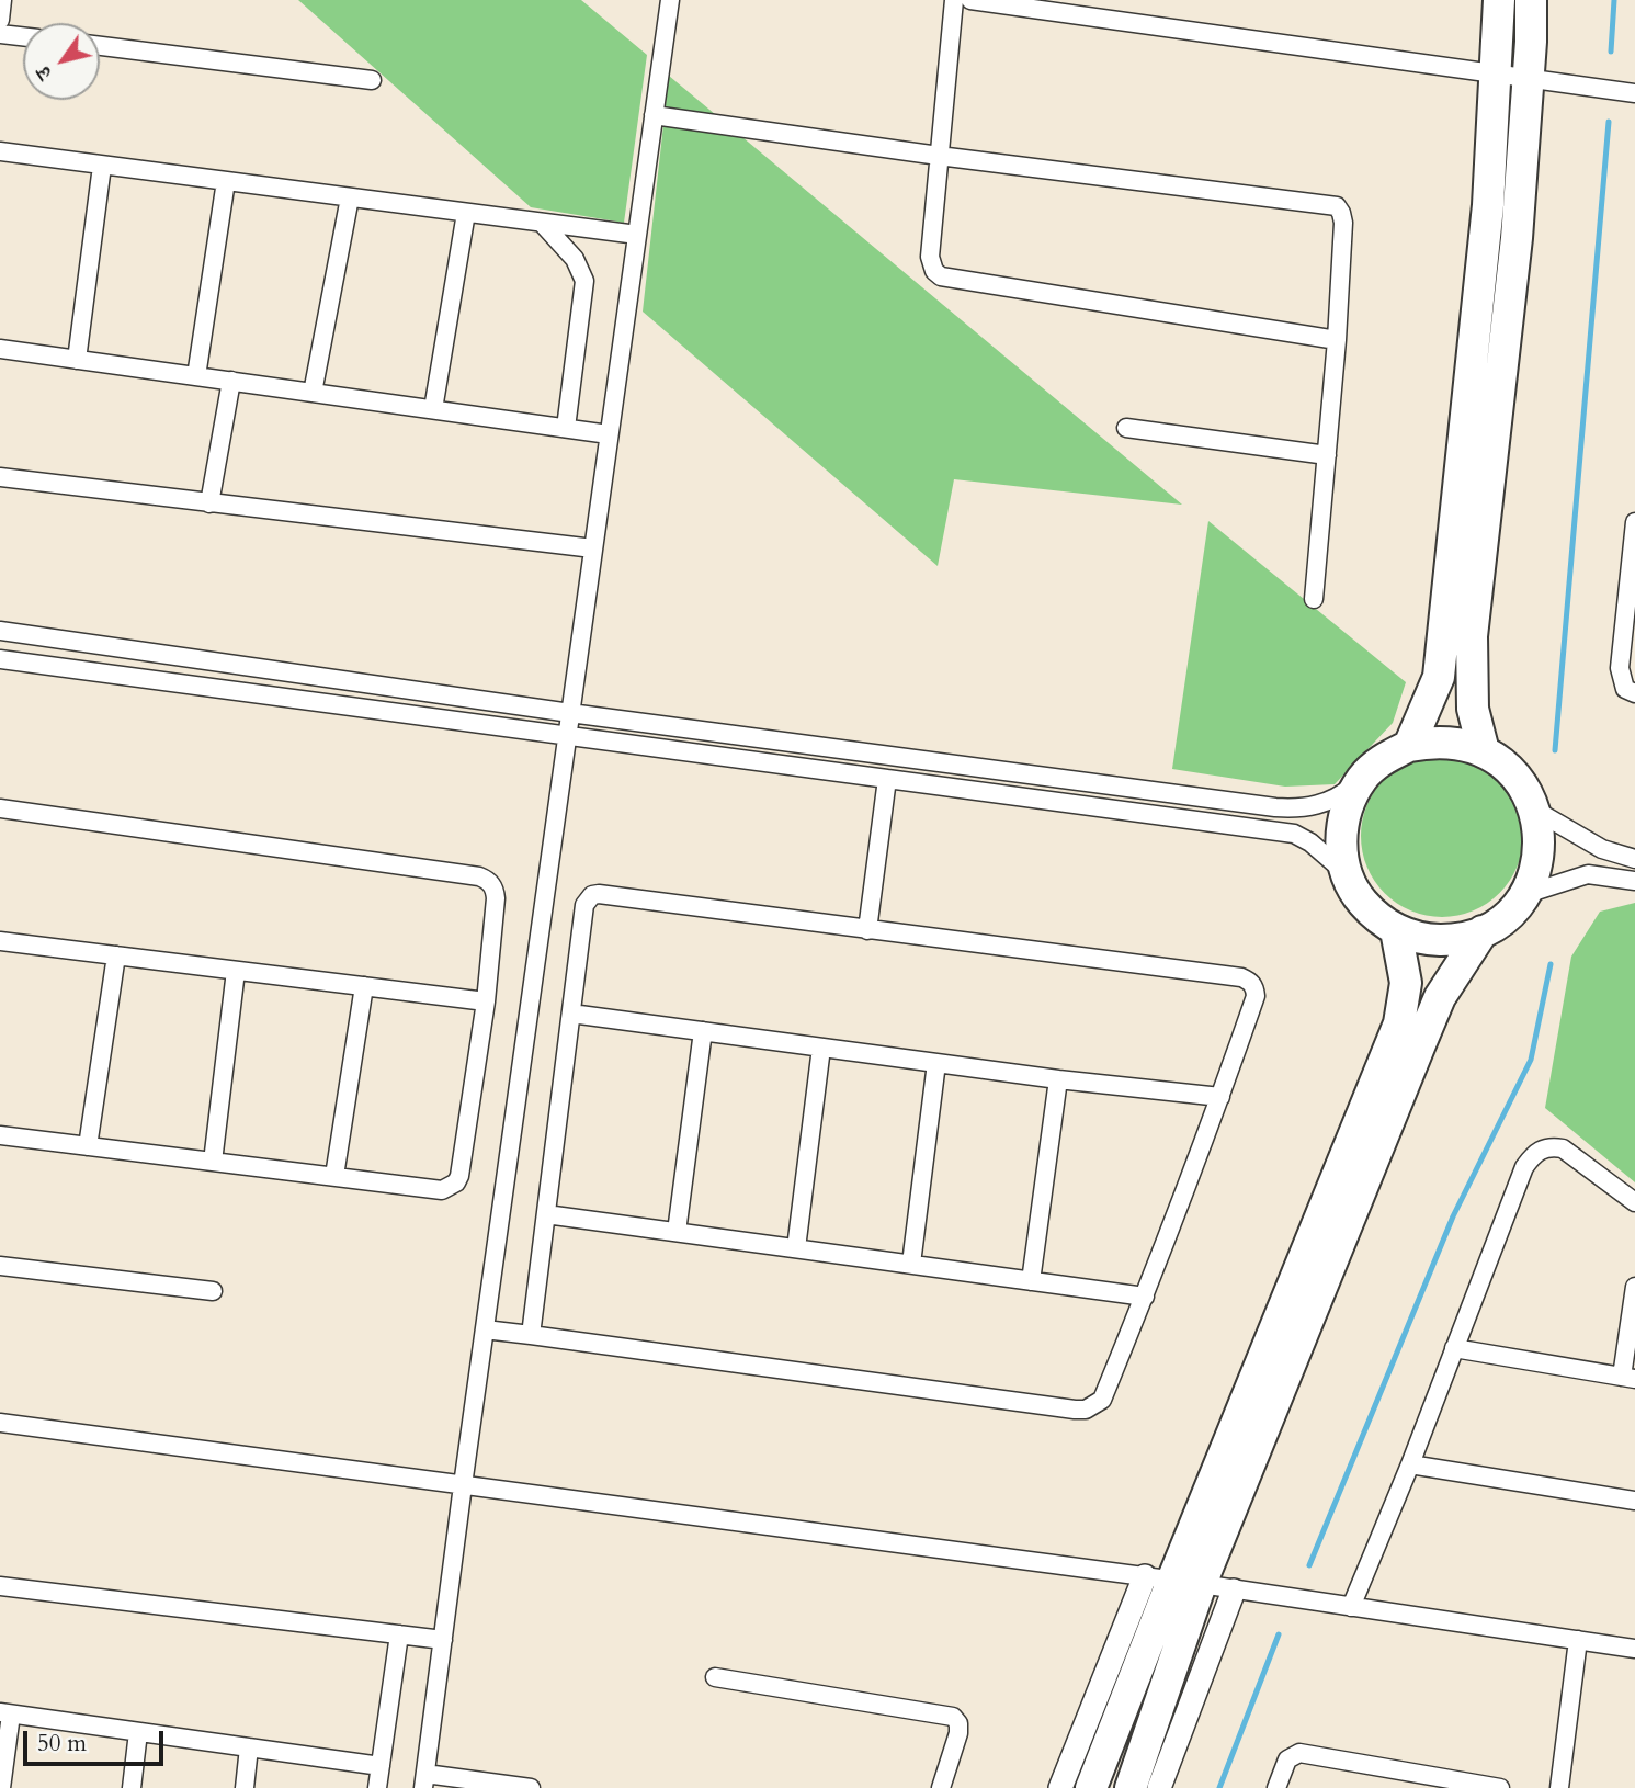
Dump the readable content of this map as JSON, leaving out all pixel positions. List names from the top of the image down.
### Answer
{
  "scale_bar": "50 m",
  "north": "bottom left"
}
